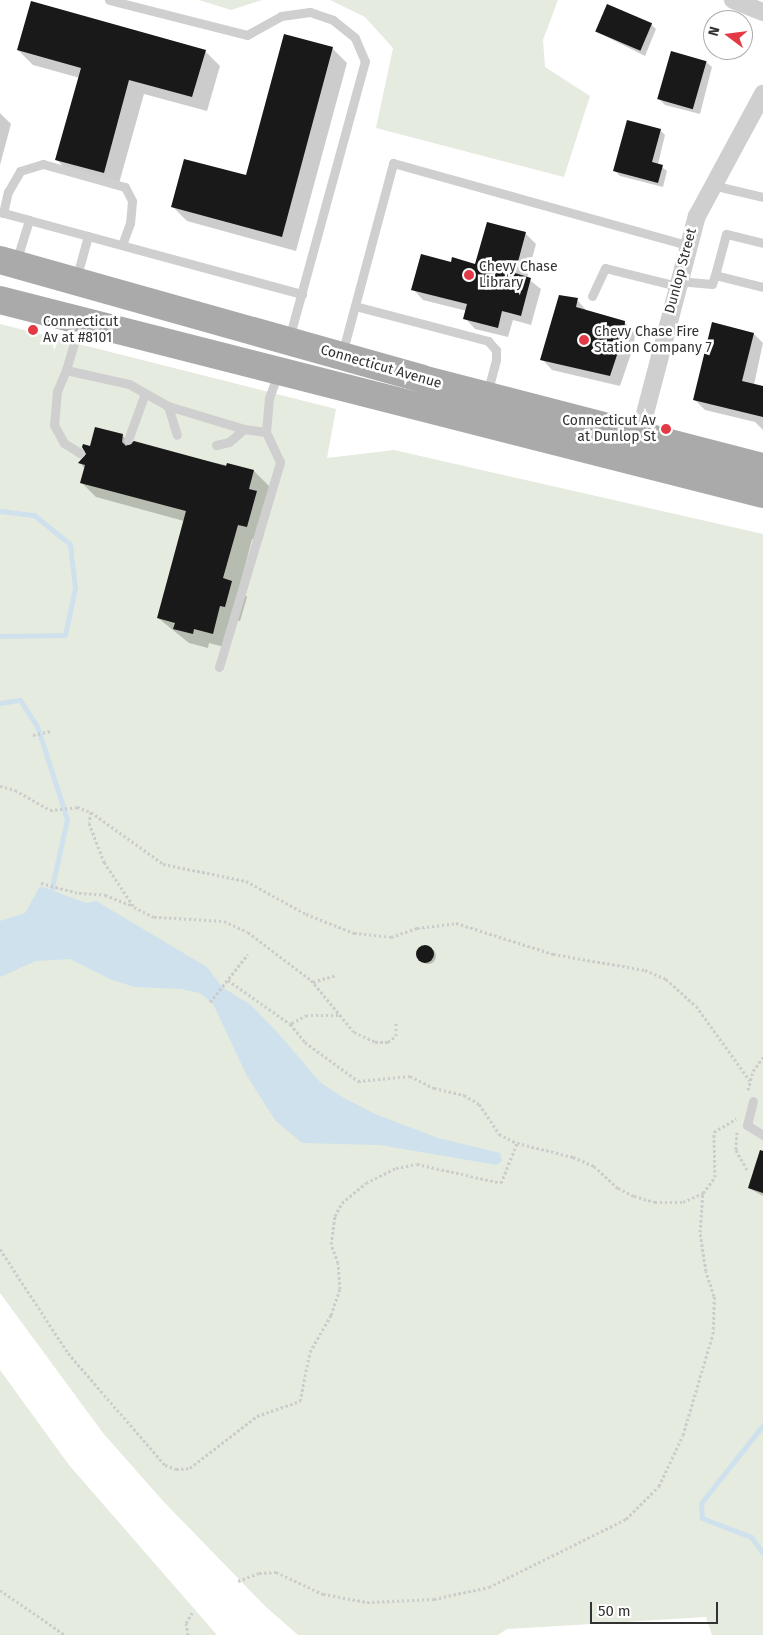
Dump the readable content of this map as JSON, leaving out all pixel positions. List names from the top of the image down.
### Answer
{
  "streets": {
    "main road": ["Connecticut Avenue"],
    "street": ["Dunlop Street"]
  },
  "crossings": [
    ["Dunlop Street", "Connecticut Avenue"]
  ],
  "places": [
    "Chevy Chase Library",
    "Connecticut Av at #8101",
    "Chevy Chase Fire Station Company 7",
    "Connecticut Av at Dunlop St"
  ],
  "scale_bar": "50 m",
  "north": "left"
}
